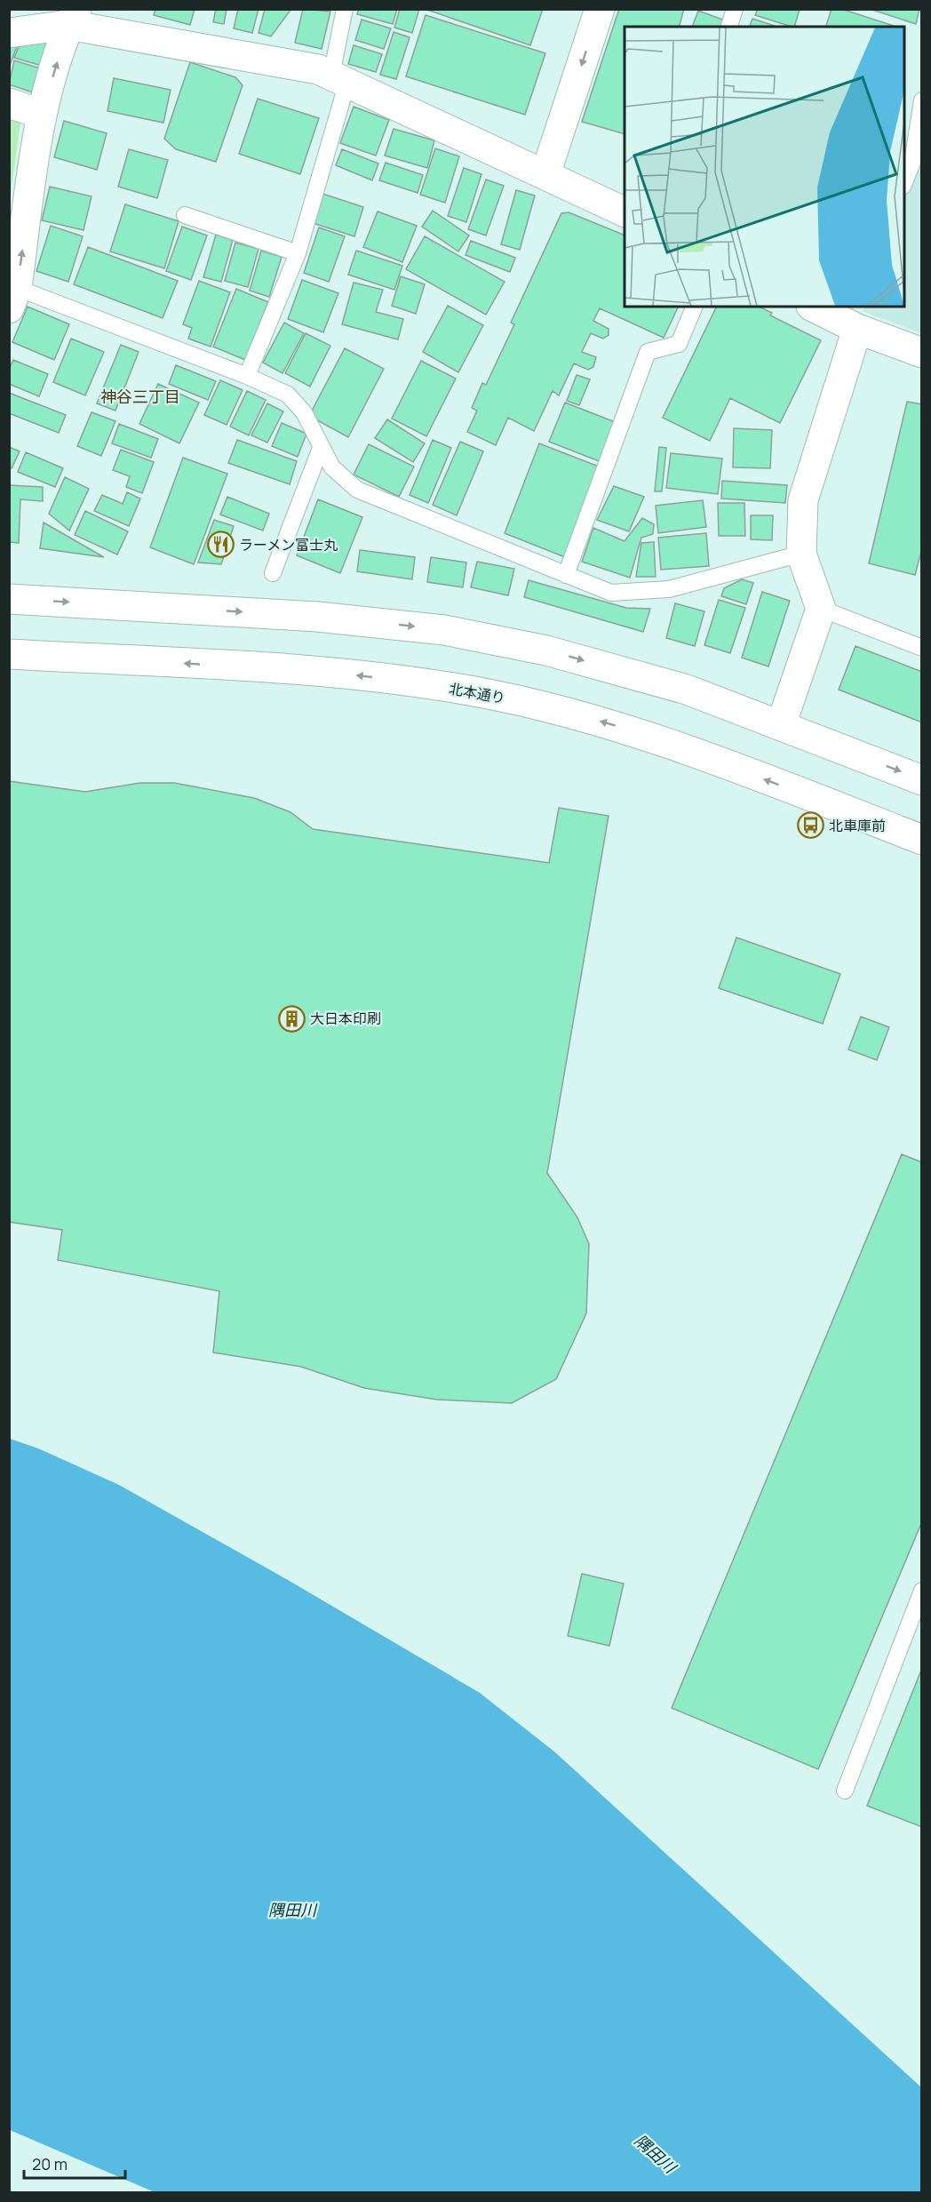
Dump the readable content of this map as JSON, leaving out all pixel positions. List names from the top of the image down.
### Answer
{
  "streets": {
    "main road": ["北本通り"]
  },
  "districts": ["神谷三丁目"],
  "water": ["隅田川"],
  "places": {
    "restaurant": ["ラーメン富士丸"],
    "bus stop": ["北車庫前"],
    "building": ["大日本印刷"]
  },
  "scale_bar": "20 m"
}
